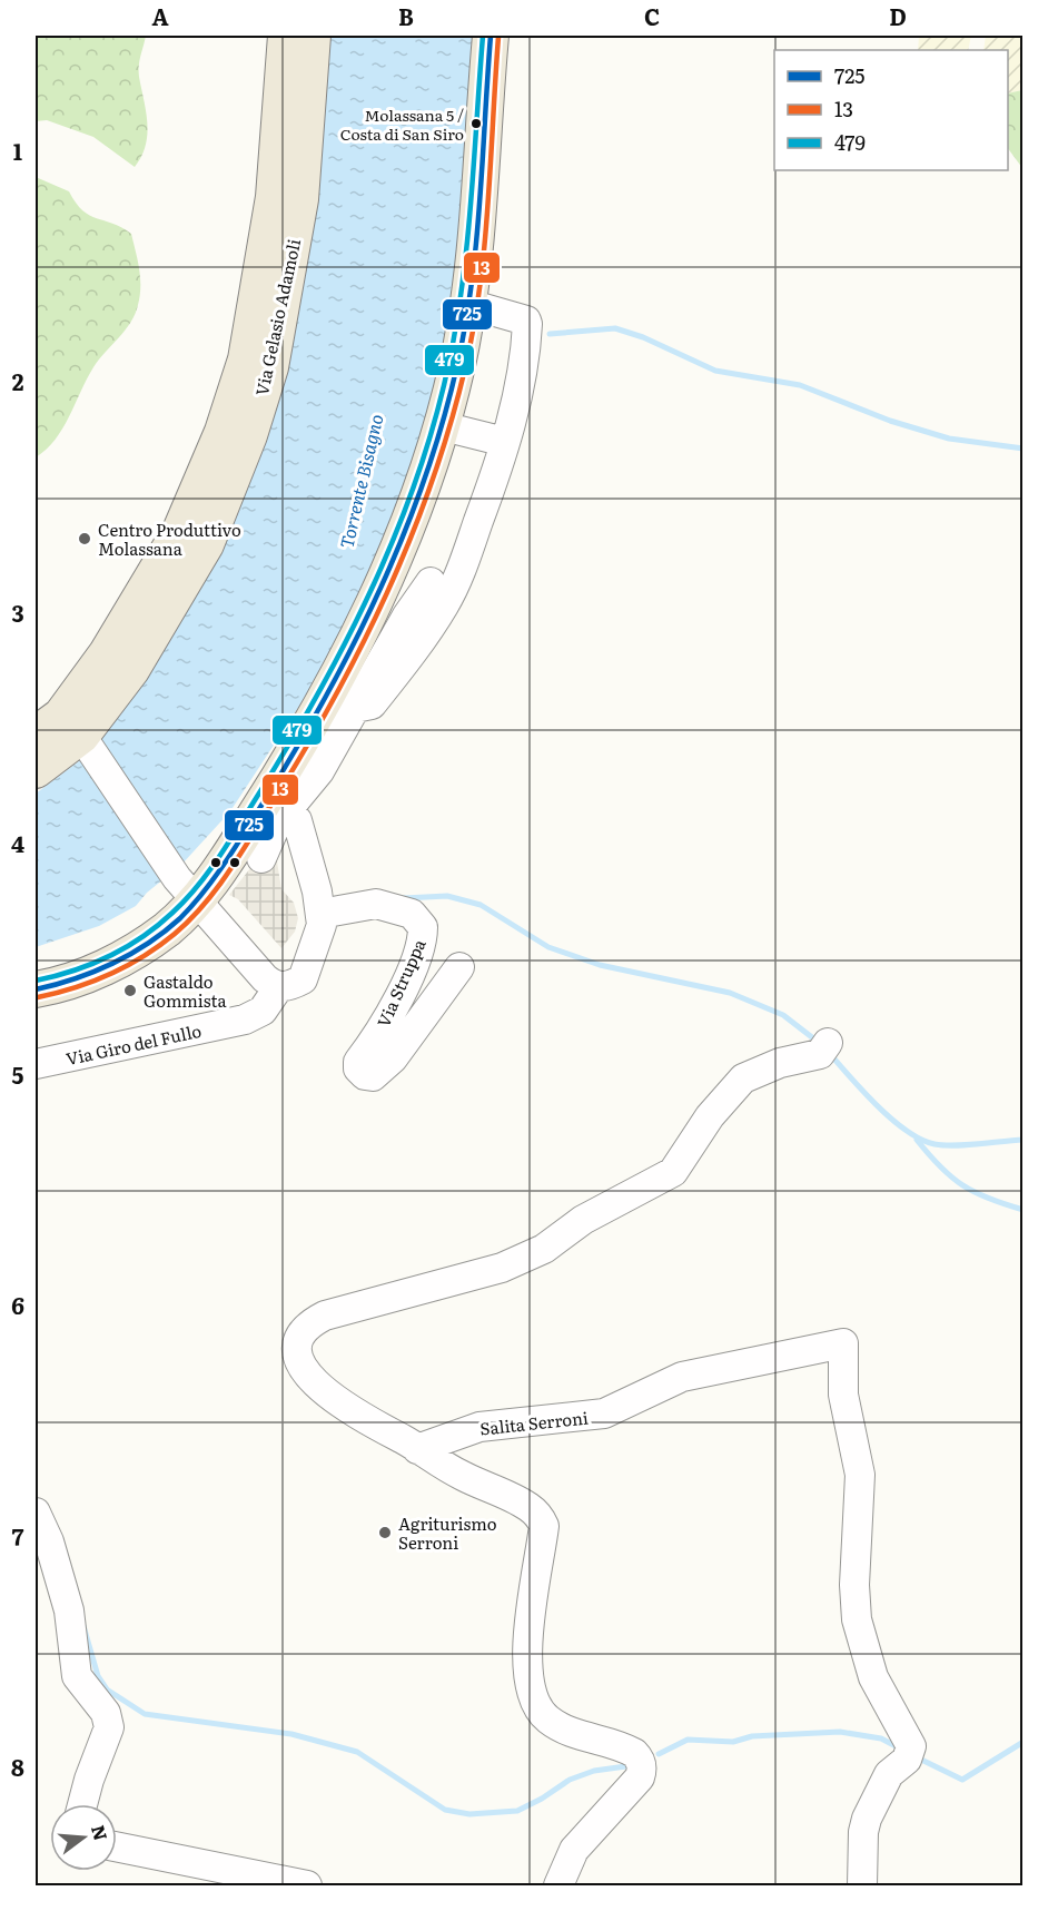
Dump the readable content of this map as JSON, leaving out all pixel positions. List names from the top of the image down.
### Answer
{
  "streets": {
    "main road": ["Via Gelasio Adamoli"],
    "street": ["Via Struppa", "Via Giro del Fullo", "Salita Serroni"]
  },
  "water": ["Torrente Bisagno"],
  "places": [
    "Molassana 5 / Costa di San Siro",
    "Centro Produttivo Molassana",
    "Gastaldo Gommista",
    "Agriturismo Serroni"
  ],
  "lines": ["transit line 725", "transit line 479", "transit line 13"],
  "legend": ["725", "13", "479"],
  "north": "right",
  "grid": {
    "columns": [
      "A",
      "B",
      "C",
      "D"
    ],
    "rows": [
      "1",
      "2",
      "3",
      "4",
      "5",
      "6",
      "7",
      "8"
    ]
  }
}
